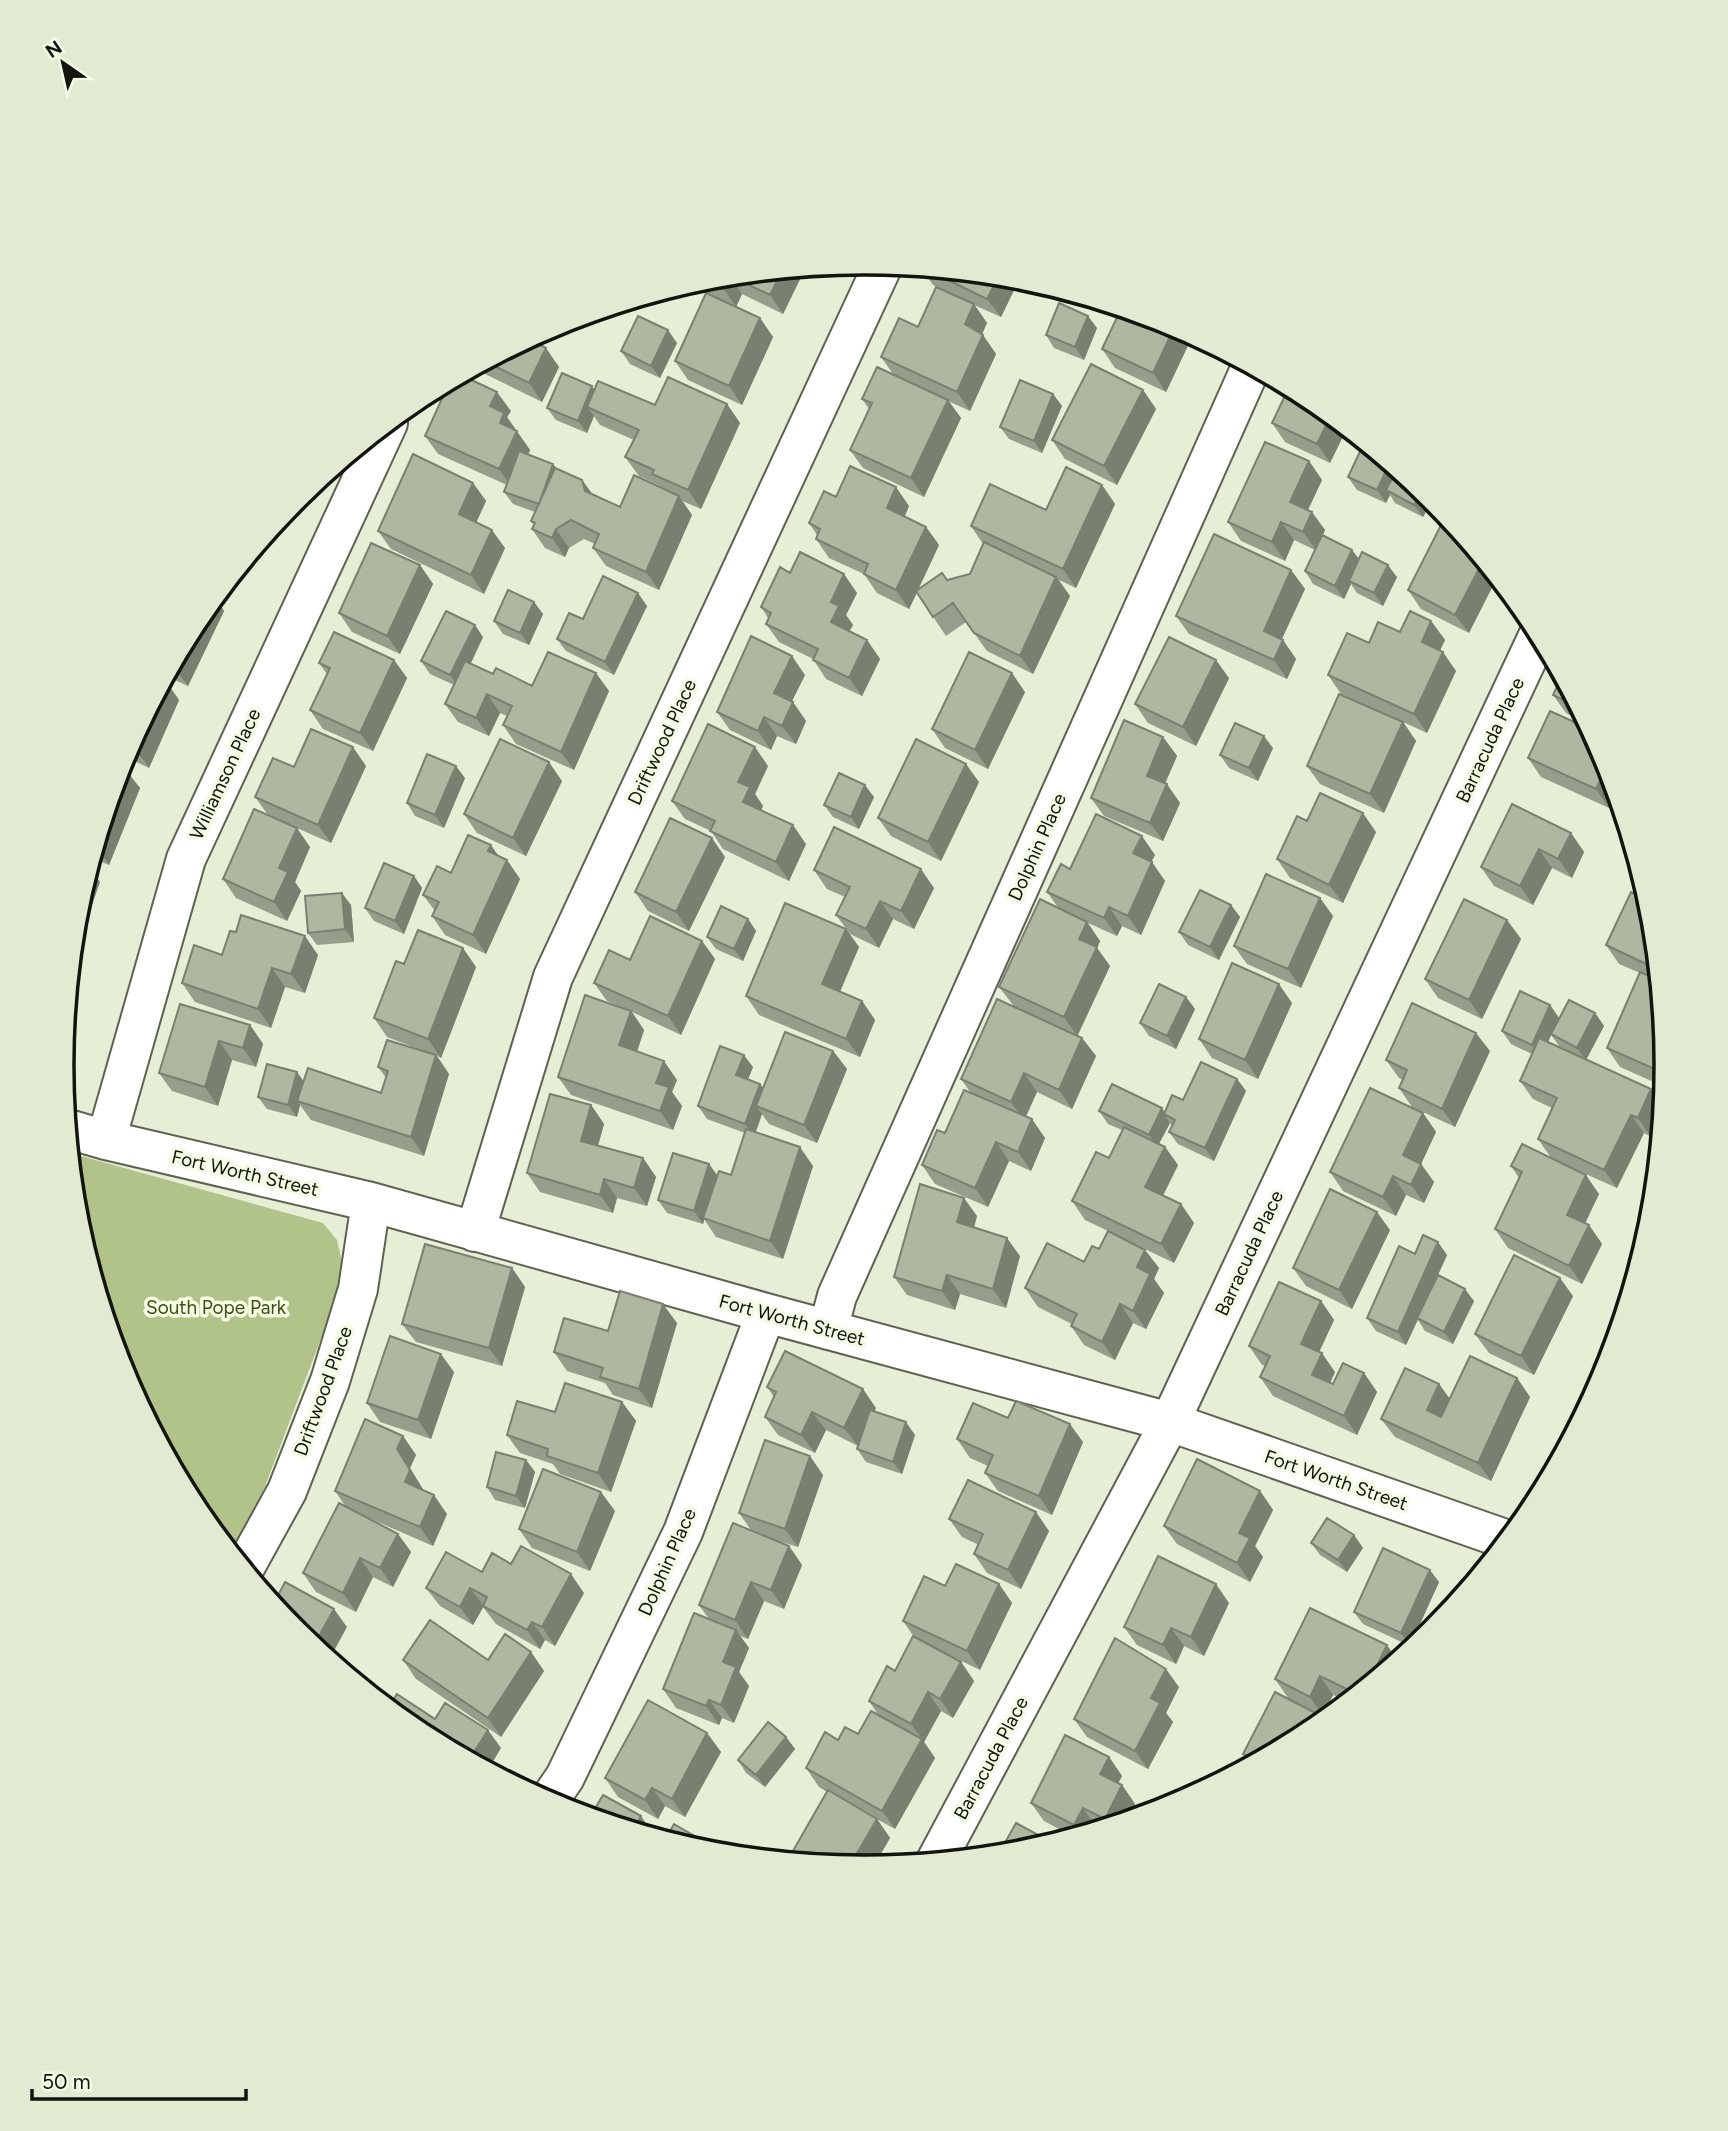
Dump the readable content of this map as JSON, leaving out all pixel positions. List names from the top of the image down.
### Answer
{
  "streets": {
    "street": [
      "Barracuda Place",
      "Driftwood Place",
      "Williamson Place",
      "Dolphin Place",
      "Fort Worth Street"
    ]
  },
  "crossings": [
    ["Barracuda Place", "Fort Worth Street"],
    ["Driftwood Place", "Fort Worth Street"],
    ["Williamson Place", "Fort Worth Street"],
    ["Dolphin Place", "Fort Worth Street"]
  ],
  "parks": ["South Pope Park"],
  "scale_bar": "50 m",
  "north": "top left"
}
